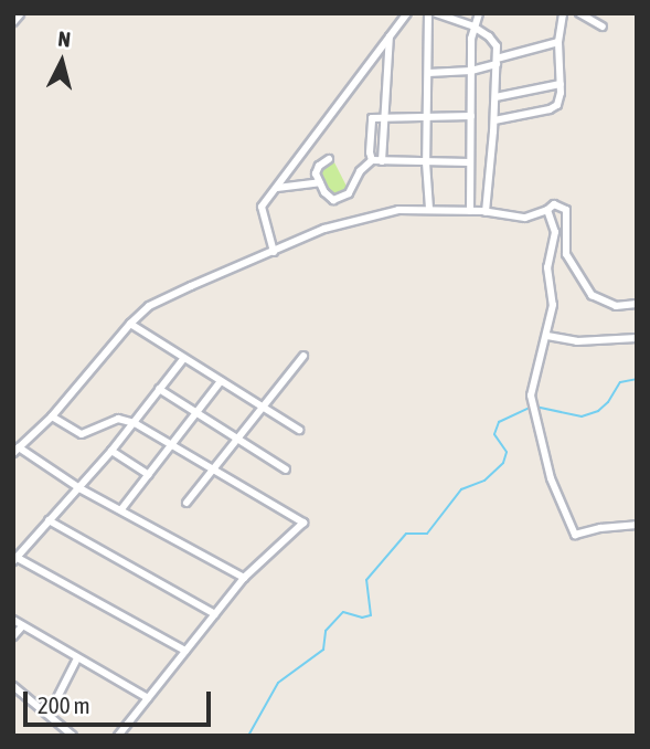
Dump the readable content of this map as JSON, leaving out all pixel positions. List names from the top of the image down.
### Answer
{
  "scale_bar": "200 m",
  "north": "top"
}
